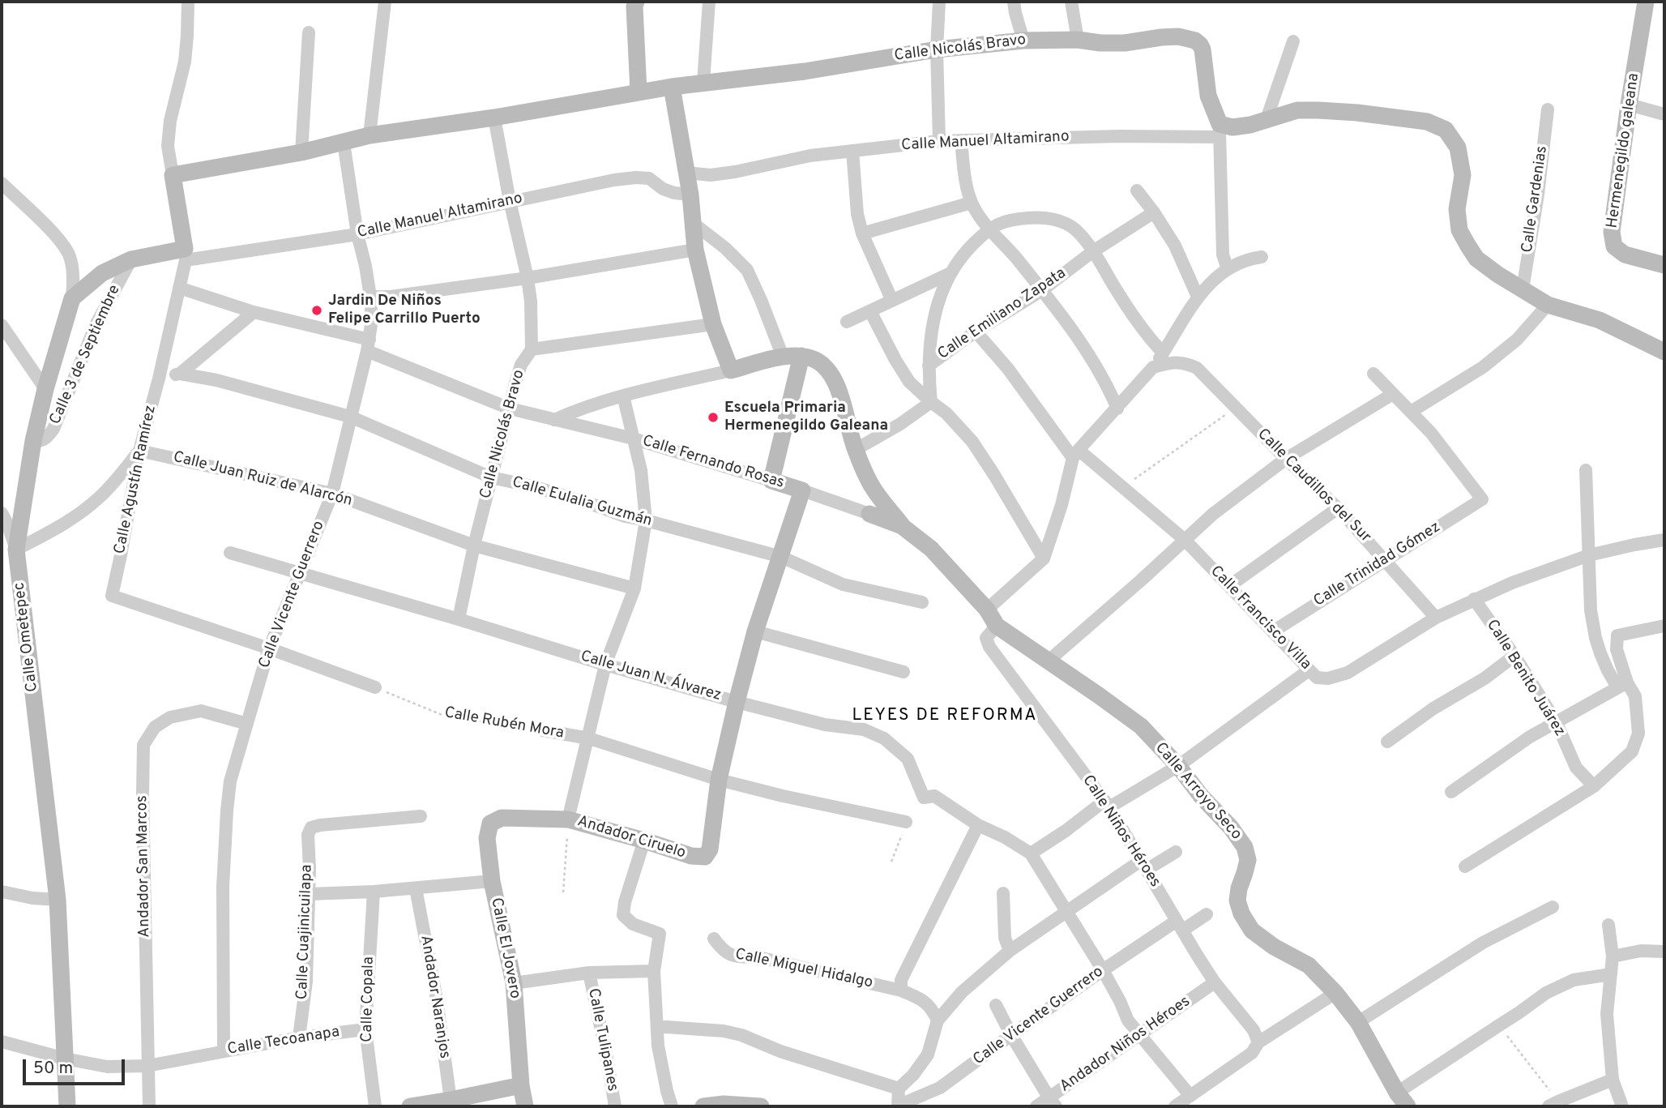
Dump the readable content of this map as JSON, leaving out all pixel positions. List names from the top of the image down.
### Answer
{
  "streets": {
    "street": [
      "Calle Nicolás Bravo",
      "Calle Manuel Altamirano",
      "Hermenegildo galeana",
      "Calle Gardenias",
      "Calle Emiliano Zapata",
      "Calle 3 de Septiembre",
      "Calle Fernando Rosas",
      "Calle Agustín Ramírez",
      "Calle Juan Ruiz de Alarcón",
      "Calle Caudillos del Sur",
      "Calle Eulalia Guzmán",
      "Calle Trinidad Gómez",
      "Calle Vicente Guerrero",
      "Calle Francisco Villa",
      "Calle Ometepec",
      "Calle Juan N. Álvarez",
      "Calle Benito Juárez",
      "Calle Rubén Mora",
      "Calle Arroyo Seco",
      "Calle Niños Héroes",
      "Andador Ciruelo",
      "Andador San Marcos",
      "Calle Cuajinicuilapa",
      "Calle El Jovero",
      "Calle Miguel Hidalgo",
      "Andador Naranjos",
      "Calle Copala",
      "Calle Tulipanes",
      "Calle Tecoanapa",
      "Andador Niños Héroes"
    ]
  },
  "crossings": [
    ["Calle Nicolás Bravo", "Calle Manuel Altamirano"],
    ["Calle Nicolás Bravo", "Calle Fernando Rosas"],
    ["Calle Nicolás Bravo", "Calle Juan Ruiz de Alarcón"],
    ["Calle Nicolás Bravo", "Calle Eulalia Guzmán"],
    ["Calle Nicolás Bravo", "Calle Vicente Guerrero"],
    ["Calle Nicolás Bravo", "Calle Juan N. Álvarez"],
    ["Calle Manuel Altamirano", "Calle Gardenias"],
    ["Calle Manuel Altamirano", "Calle Agustín Ramírez"],
    ["Calle Manuel Altamirano", "Calle Vicente Guerrero"],
    ["Calle Emiliano Zapata", "Calle Francisco Villa"],
    ["Calle 3 de Septiembre", "Calle Ometepec"],
    ["Calle Fernando Rosas", "Calle Agustín Ramírez"],
    ["Calle Fernando Rosas", "Calle Vicente Guerrero"],
    ["Calle Fernando Rosas", "Calle Arroyo Seco"],
    ["Calle Agustín Ramírez", "Calle Juan Ruiz de Alarcón"],
    ["Calle Agustín Ramírez", "Calle Vicente Guerrero"],
    ["Calle Juan Ruiz de Alarcón", "Calle Vicente Guerrero"],
    ["Calle Caudillos del Sur", "Calle Trinidad Gómez"],
    ["Calle Caudillos del Sur", "Calle Francisco Villa"],
    ["Calle Eulalia Guzmán", "Calle Vicente Guerrero"],
    ["Calle Trinidad Gómez", "Calle Francisco Villa"],
    ["Calle Vicente Guerrero", "Calle Juan N. Álvarez"],
    ["Calle Vicente Guerrero", "Calle Niños Héroes"],
    ["Calle Vicente Guerrero", "Andador San Marcos"],
    ["Calle Vicente Guerrero", "Calle Tecoanapa"],
    ["Calle Francisco Villa", "Calle Benito Juárez"],
    ["Calle Ometepec", "Calle Tecoanapa"],
    ["Calle Rubén Mora", "Andador Ciruelo"],
    ["Calle Arroyo Seco", "Calle Niños Héroes"],
    ["Calle Niños Héroes", "Andador Niños Héroes"],
    ["Andador Ciruelo", "Calle El Jovero"],
    ["Andador San Marcos", "Calle Tecoanapa"],
    ["Calle Cuajinicuilapa", "Calle Tecoanapa"],
    ["Calle Copala", "Calle Tecoanapa"]
  ],
  "districts": ["LEYES DE REFORMA"],
  "places": ["Jardin De Niños Felipe Carrillo Puerto", "Escuela Primaria Hermenegildo Galeana"],
  "scale_bar": "50 m"
}
